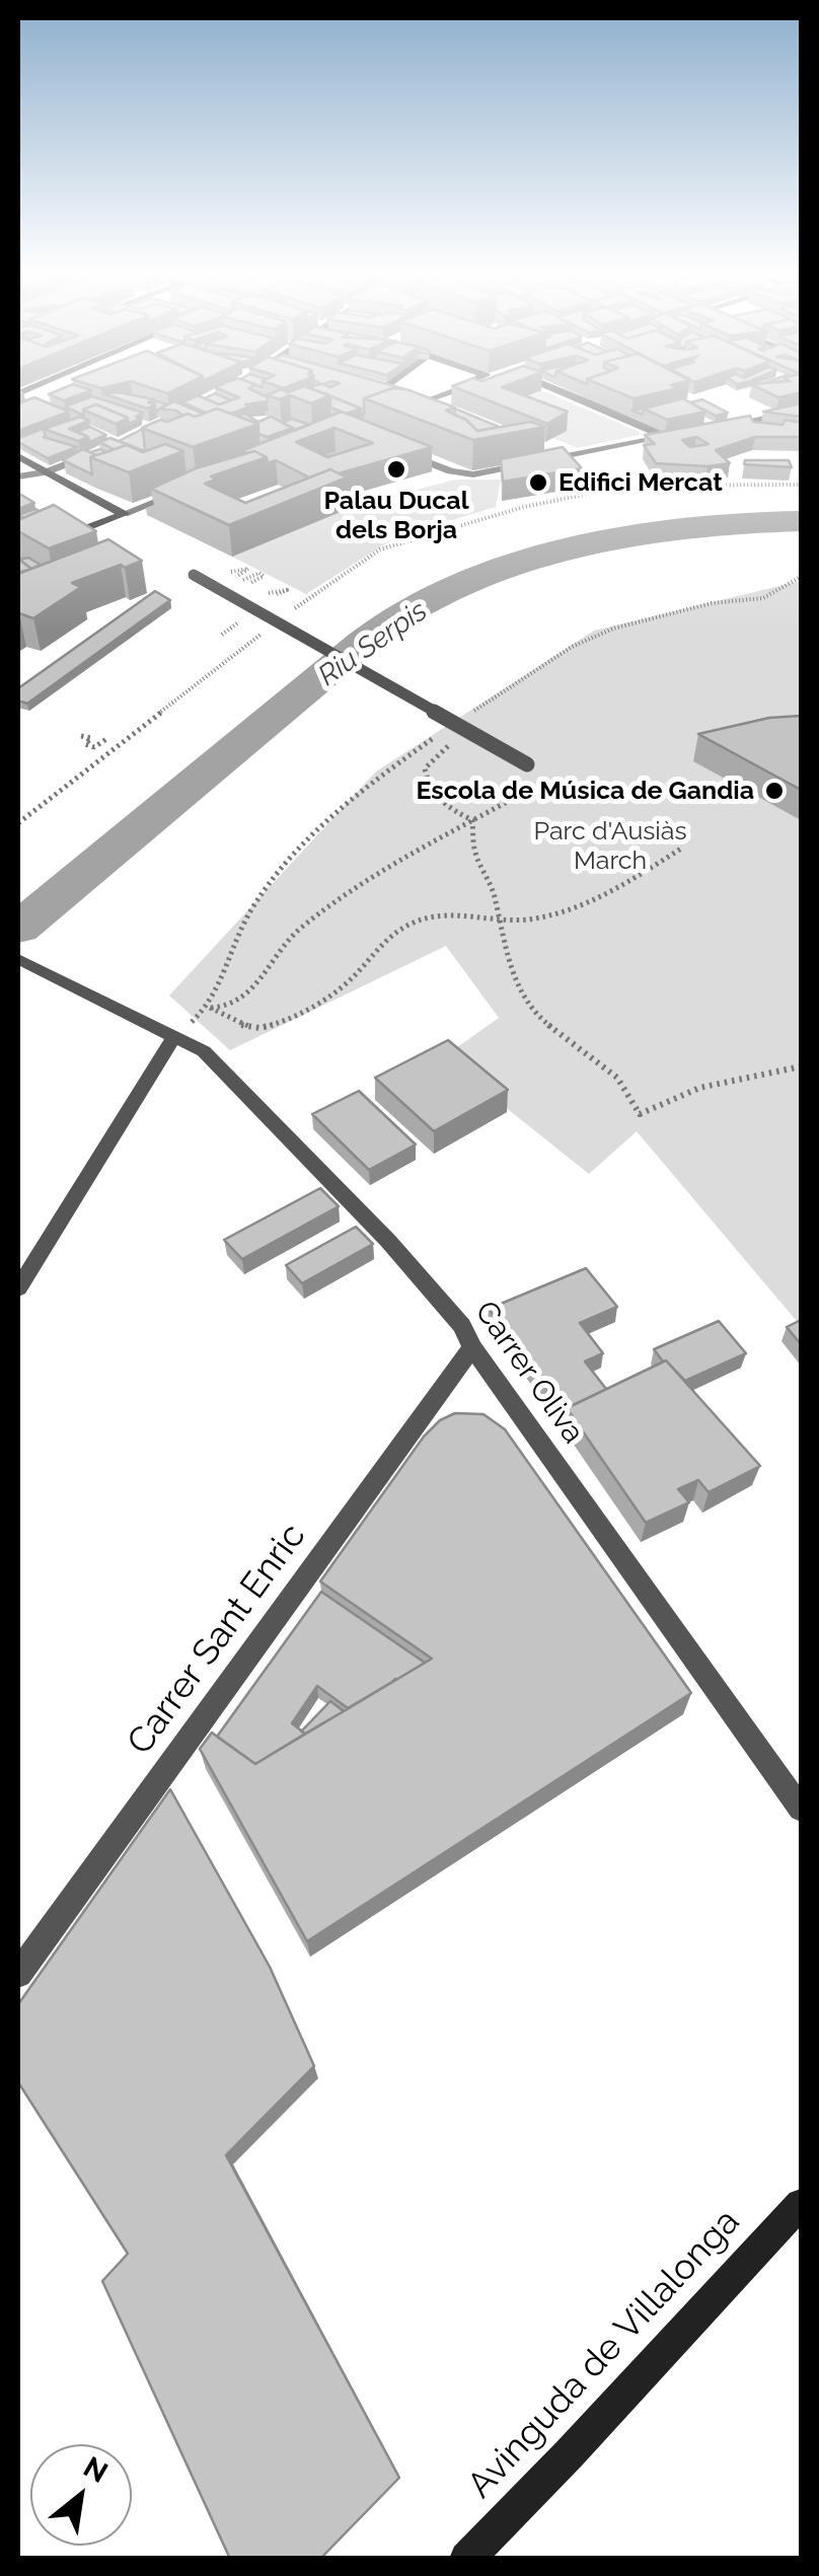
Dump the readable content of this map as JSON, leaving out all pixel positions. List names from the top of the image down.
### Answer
{
  "streets": {
    "street": ["Carrer Oliva", "Carrer Sant Enric", "Avinguda de Villalonga"]
  },
  "crossings": [
    ["Carrer Oliva", "Carrer Sant Enric"]
  ],
  "water": ["Riu Serpis"],
  "parks": ["Parc d'Ausiàs March"],
  "places": ["Palau Ducal dels Borja", "Edifici Mercat", "Escola de Música de Gandia"],
  "north": "top right"
}
